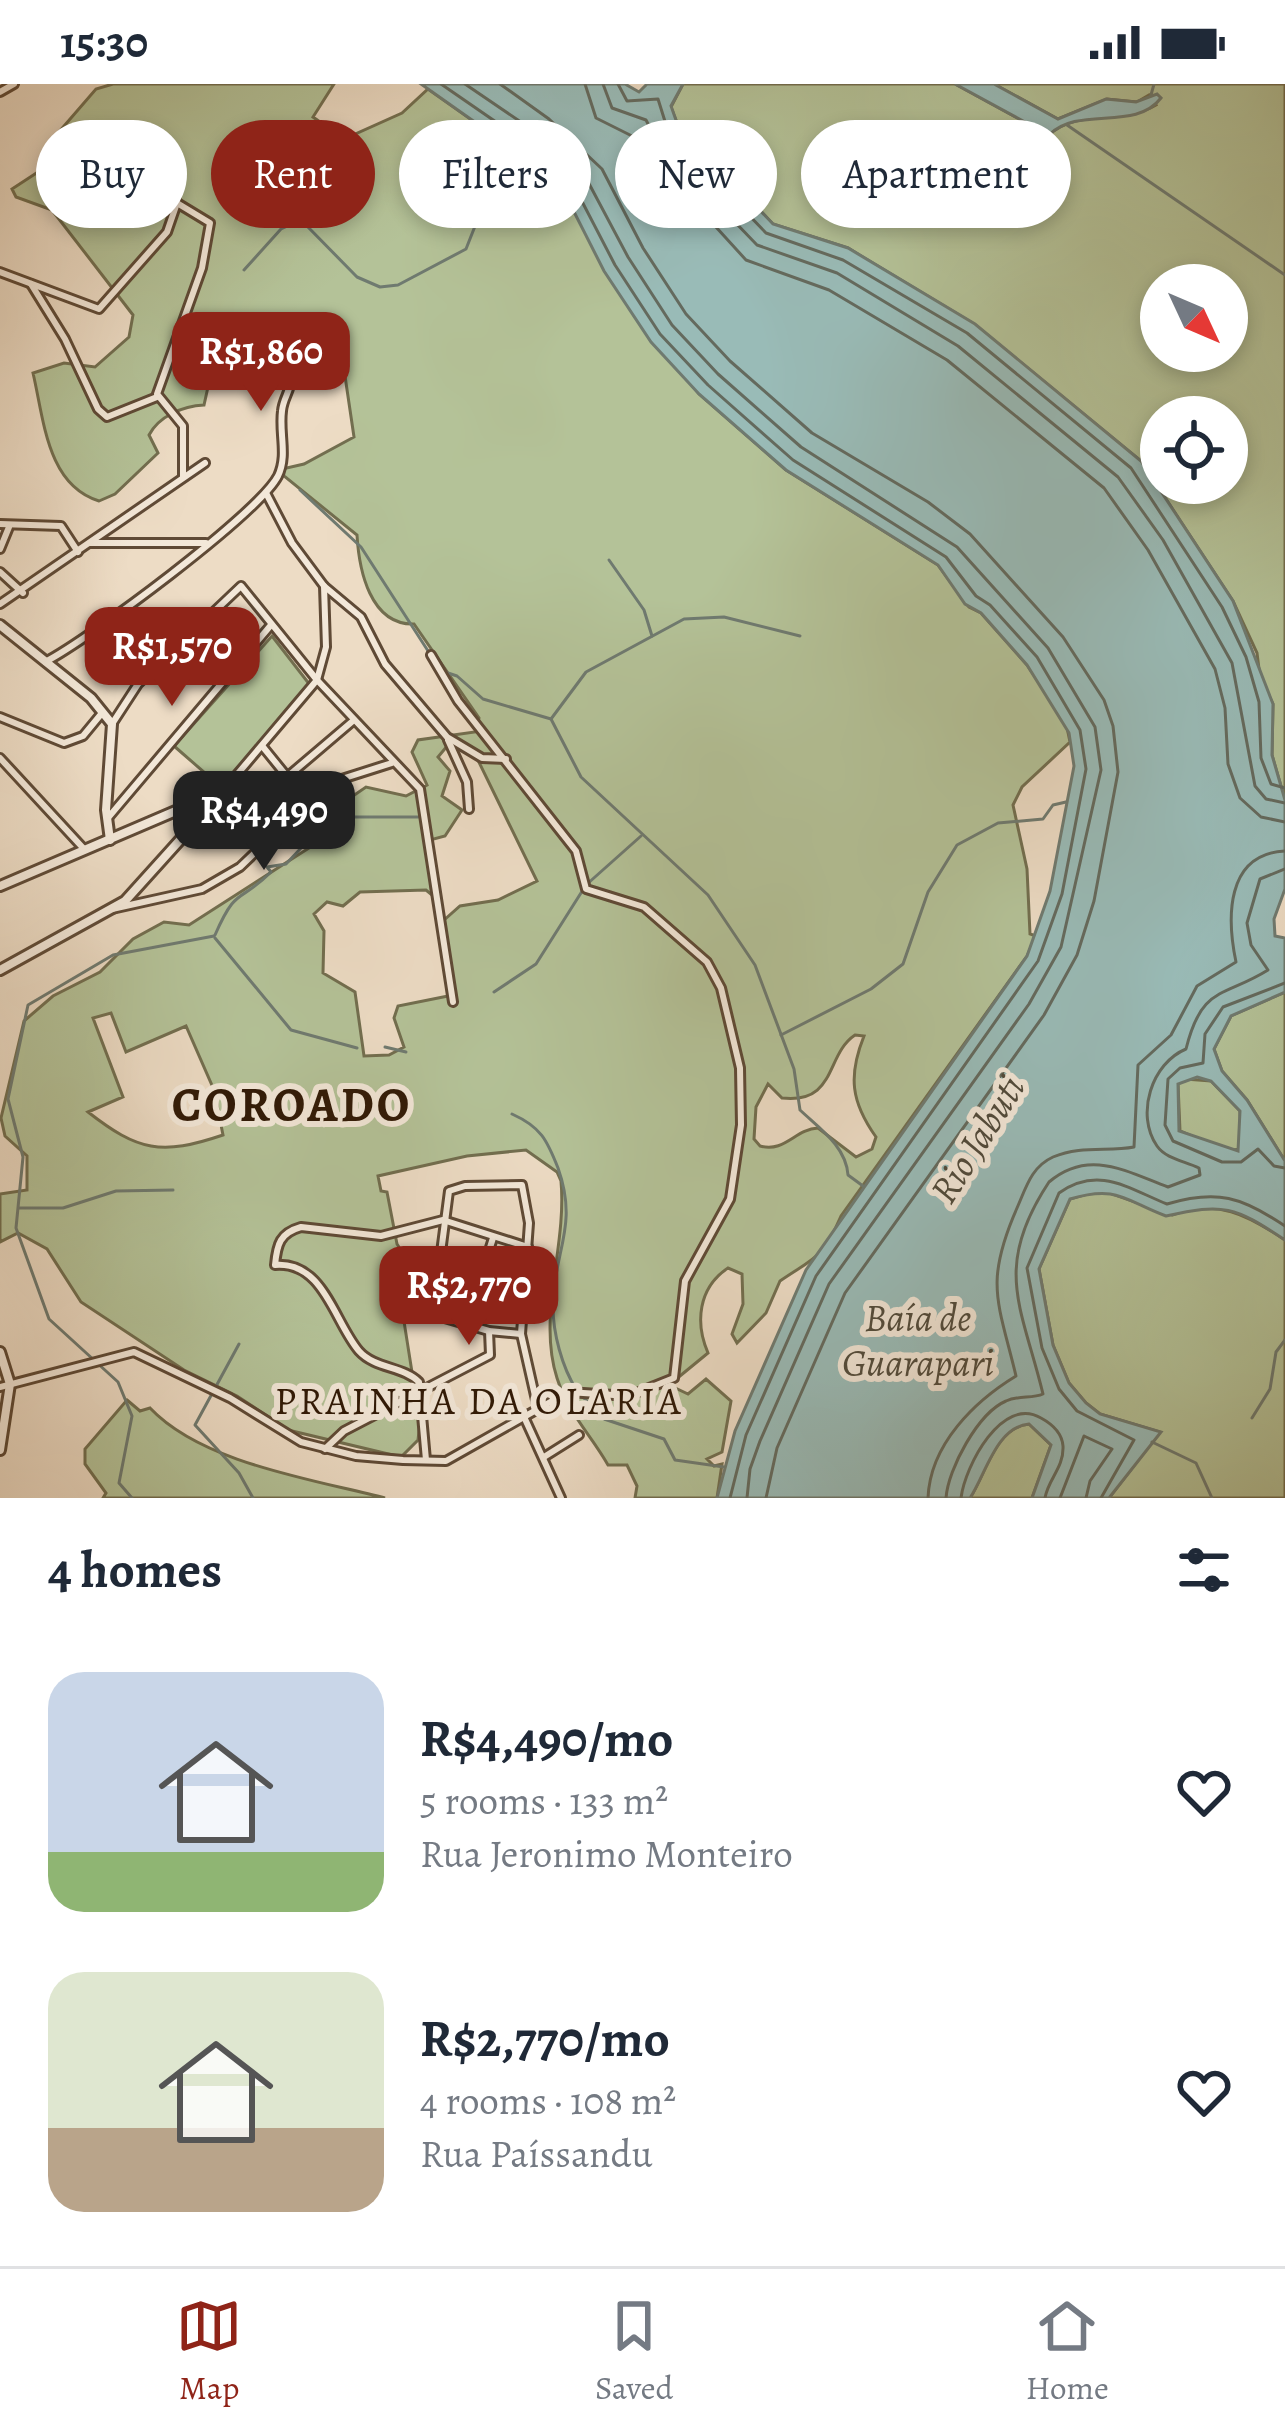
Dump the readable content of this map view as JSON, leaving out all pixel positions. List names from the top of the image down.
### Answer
{
  "districts": ["COROADO", "PRAINHA DA OLARIA"],
  "water": ["Rio Jabuti", "Baía de Guarapari"],
  "north": "bottom right",
  "page": {
    "status": "15:30",
    "chip": [
      "Buy",
      "Rent",
      "Filters",
      "New",
      "Apartment"
    ],
    "price": [
      "R$1,860",
      "R$1,570",
      "R$4,490",
      "R$2,770"
    ],
    "heading": "4 homes",
    "list": [
      {
        "name": "R$4,490/mo",
        "note": "5 rooms · 133 m² · Rua Jeronimo Monteiro"
      },
      {
        "name": "R$2,770/mo",
        "note": "4 rooms · 108 m² · Rua Paíssandu"
      }
    ],
    "tabs": ["Map", "Saved", "Home"]
  }
}
